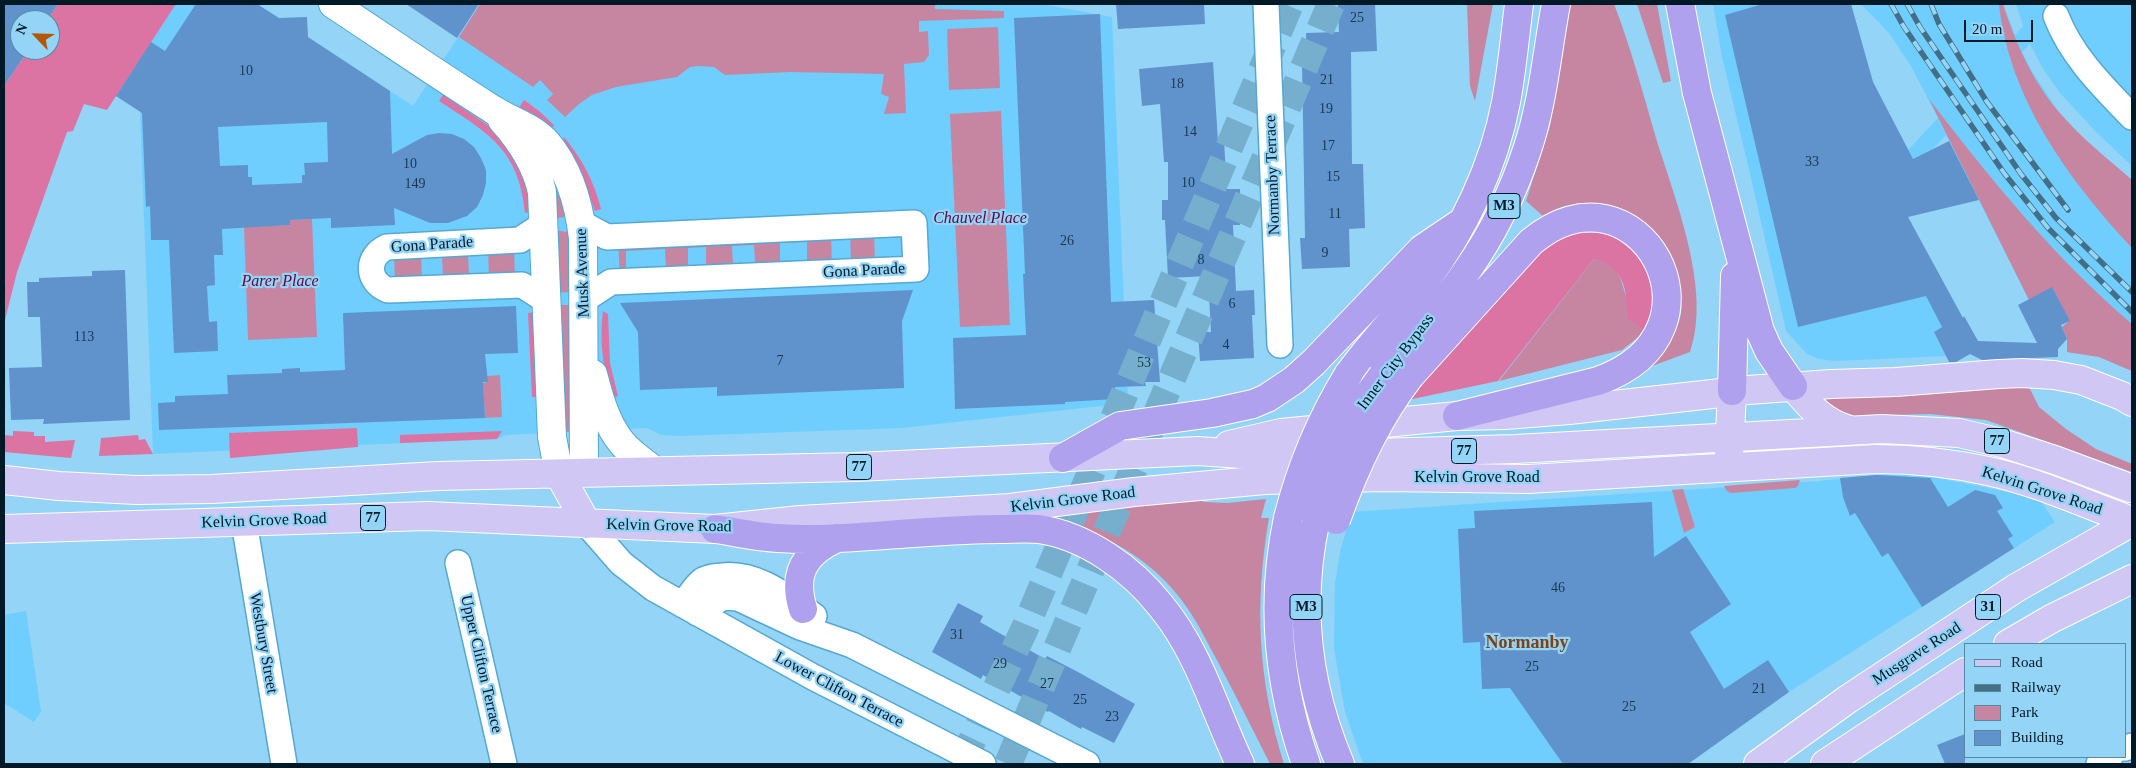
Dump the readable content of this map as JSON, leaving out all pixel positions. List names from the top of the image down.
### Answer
{
  "streets": {
    "highway": ["M3", "Inner City Bypass"],
    "main road": [
      "77",
      "Kelvin Grove Road",
      "31",
      "Musgrave Road"
    ],
    "street": [
      "Normanby Terrace",
      "Gona Parade",
      "Musk Avenue",
      "Westbury Street",
      "Upper Clifton Terrace",
      "Lower Clifton Terrace"
    ]
  },
  "crossings": [
    ["Gona Parade", "Musk Avenue"],
    ["Musk Avenue", "Kelvin Grove Road"],
    ["Kelvin Grove Road", "Westbury Street"],
    ["Kelvin Grove Road", "Musgrave Road"],
    ["Kelvin Grove Road", "Lower Clifton Terrace"]
  ],
  "districts": ["Normanby"],
  "parks": ["Chauvel Place", "Parer Place"],
  "house_numbers": [
    "25",
    "10",
    "21",
    "18",
    "19",
    "14",
    "17",
    "33",
    "10",
    "15",
    "10",
    "149",
    "11",
    "26",
    "9",
    "8",
    "6",
    "113",
    "4",
    "7",
    "53",
    "46",
    "31",
    "29",
    "25",
    "27",
    "21",
    "25",
    "25",
    "23"
  ],
  "legend": [
    "Road",
    "Railway",
    "Park",
    "Building"
  ],
  "scale_bar": "20 m",
  "north": "top left"
}
